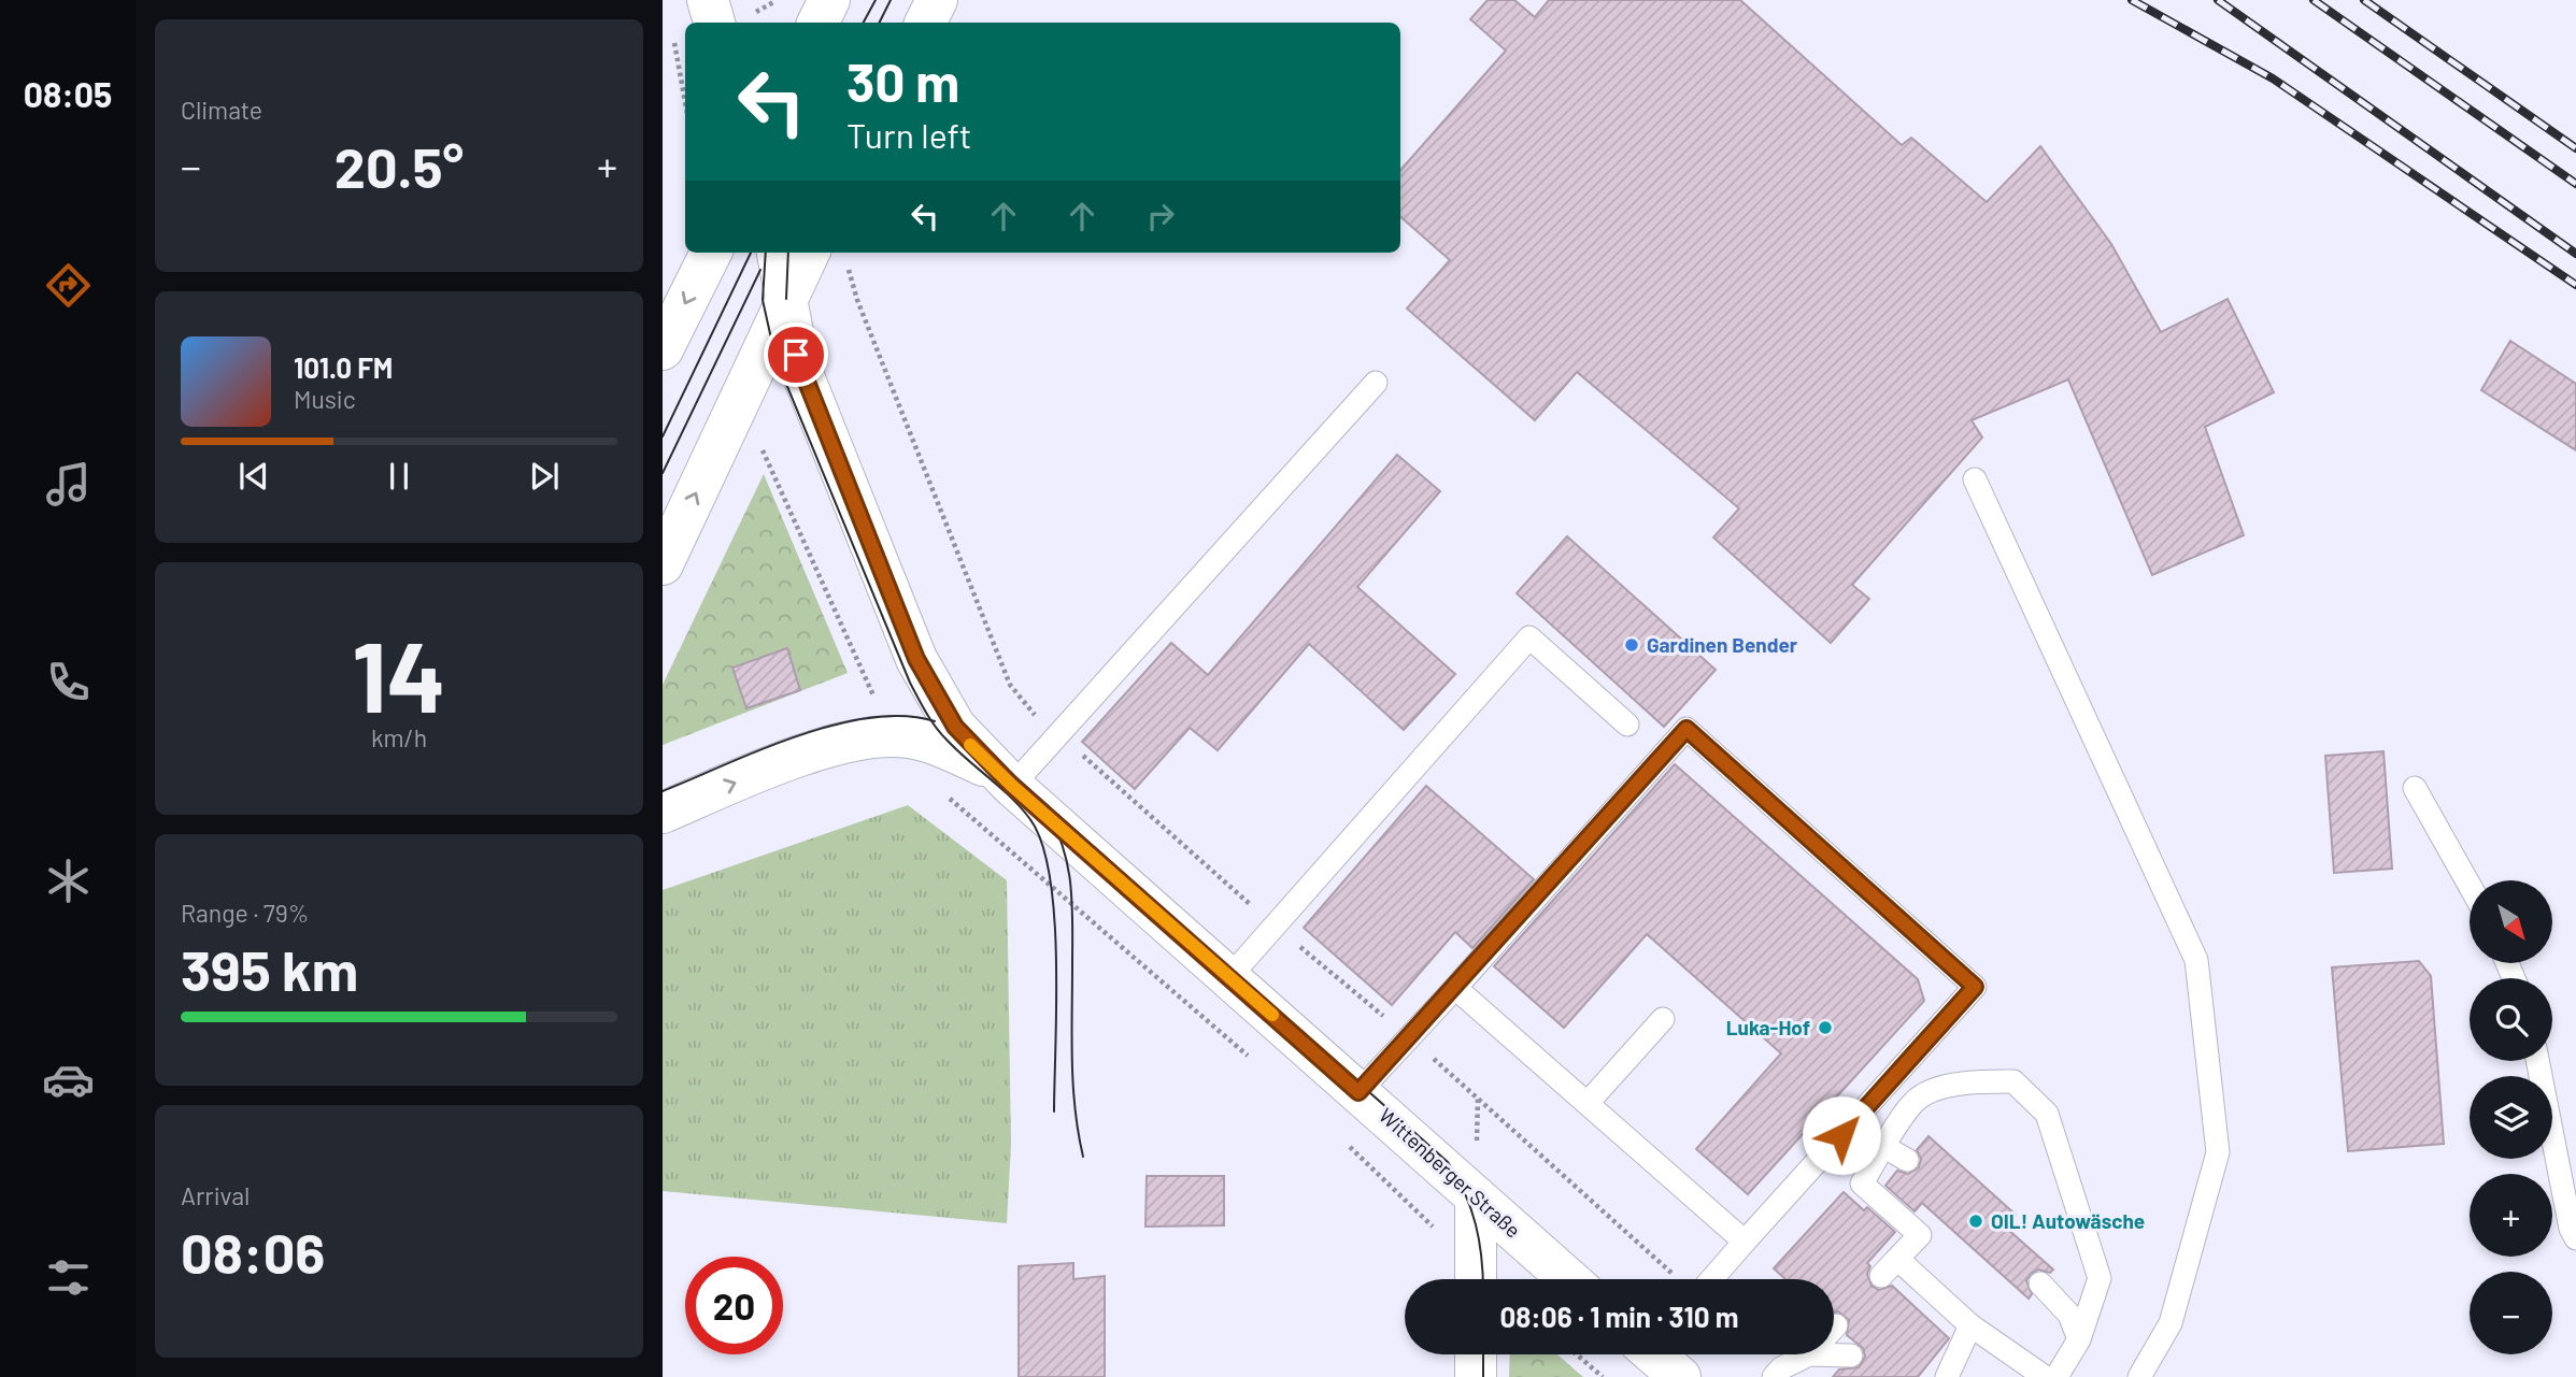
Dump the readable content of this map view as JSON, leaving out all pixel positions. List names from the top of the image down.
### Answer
{
  "streets": {
    "main road": ["Wittenberger Straße"]
  },
  "places": ["Gardinen Bender", "Luka-Hof", "OIL! Autowäsche"],
  "north": "bottom right",
  "page": {
    "tabs": "08:05",
    "tile": [
      "Climate",
      ["14", "km/h"],
      ["Range · 79%", "395 km"],
      ["Arrival", "08:06"]
    ],
    "turn": ["30 m", "Turn left"],
    "heat": ["−", "20.5°", "+"],
    "song": ["101.0 FM", "Music"],
    "map_buttons": ["+", "−"],
    "limit": "20",
    "trip": "08:06 · 1 min · 310 m"
  }
}
